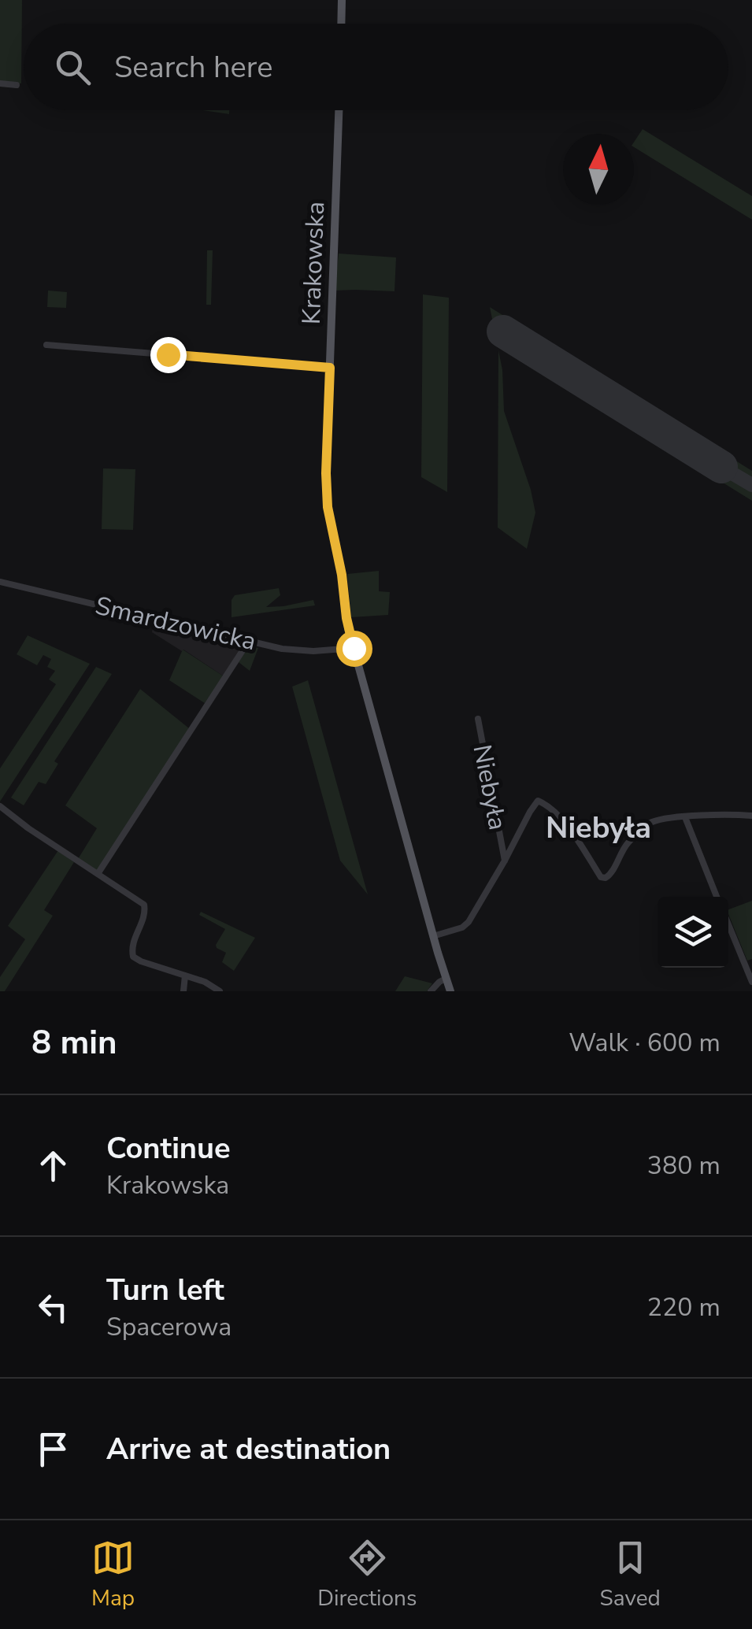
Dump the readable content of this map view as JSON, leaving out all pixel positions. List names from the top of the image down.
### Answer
{
  "streets": {
    "main road": ["Krakowska"],
    "street": ["Smardzowicka", "Niebyła"]
  },
  "crossings": [
    ["Krakowska", "Smardzowicka"]
  ],
  "districts": ["Niebyła"],
  "north": "top",
  "page": {
    "search": "Search here",
    "heading": ["8 min", "Walk · 600 m"],
    "list": [
      ["Continue", "Krakowska", "380 m"],
      ["Turn left", "Spacerowa", "220 m"],
      "Arrive at destination"
    ],
    "nav": ["Map", "Directions", "Saved"]
  }
}
